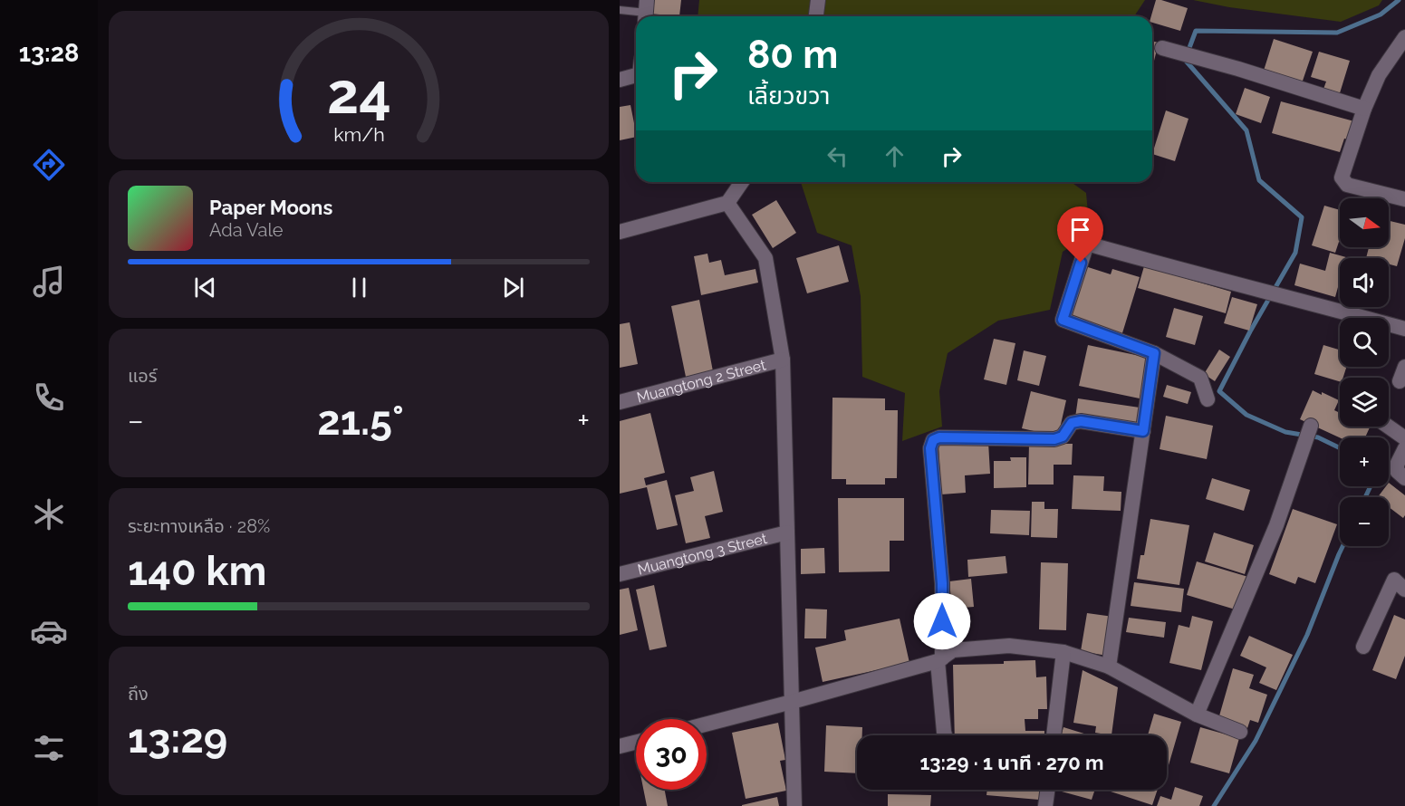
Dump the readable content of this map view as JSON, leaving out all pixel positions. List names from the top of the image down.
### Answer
{
  "streets": {
    "street": ["Muangtong 2 Street", "Muangtong 3 Street"]
  },
  "north": "right",
  "page": {
    "tabs": "13:28",
    "turn": ["80 m", "เลี้ยวขวา"],
    "song": ["Paper Moons", "Ada Vale"],
    "map_buttons": ["+", "−"],
    "tile": [
      "แอร์",
      ["ระยะทางเหลือ · 28%", "140 km"],
      ["ถึง", "13:29"]
    ],
    "heat": ["−", "21.5°", "+"],
    "limit": "30",
    "trip": "13:29 · 1 นาที · 270 m",
    "gauge": ["24", "km/h"]
  }
}
